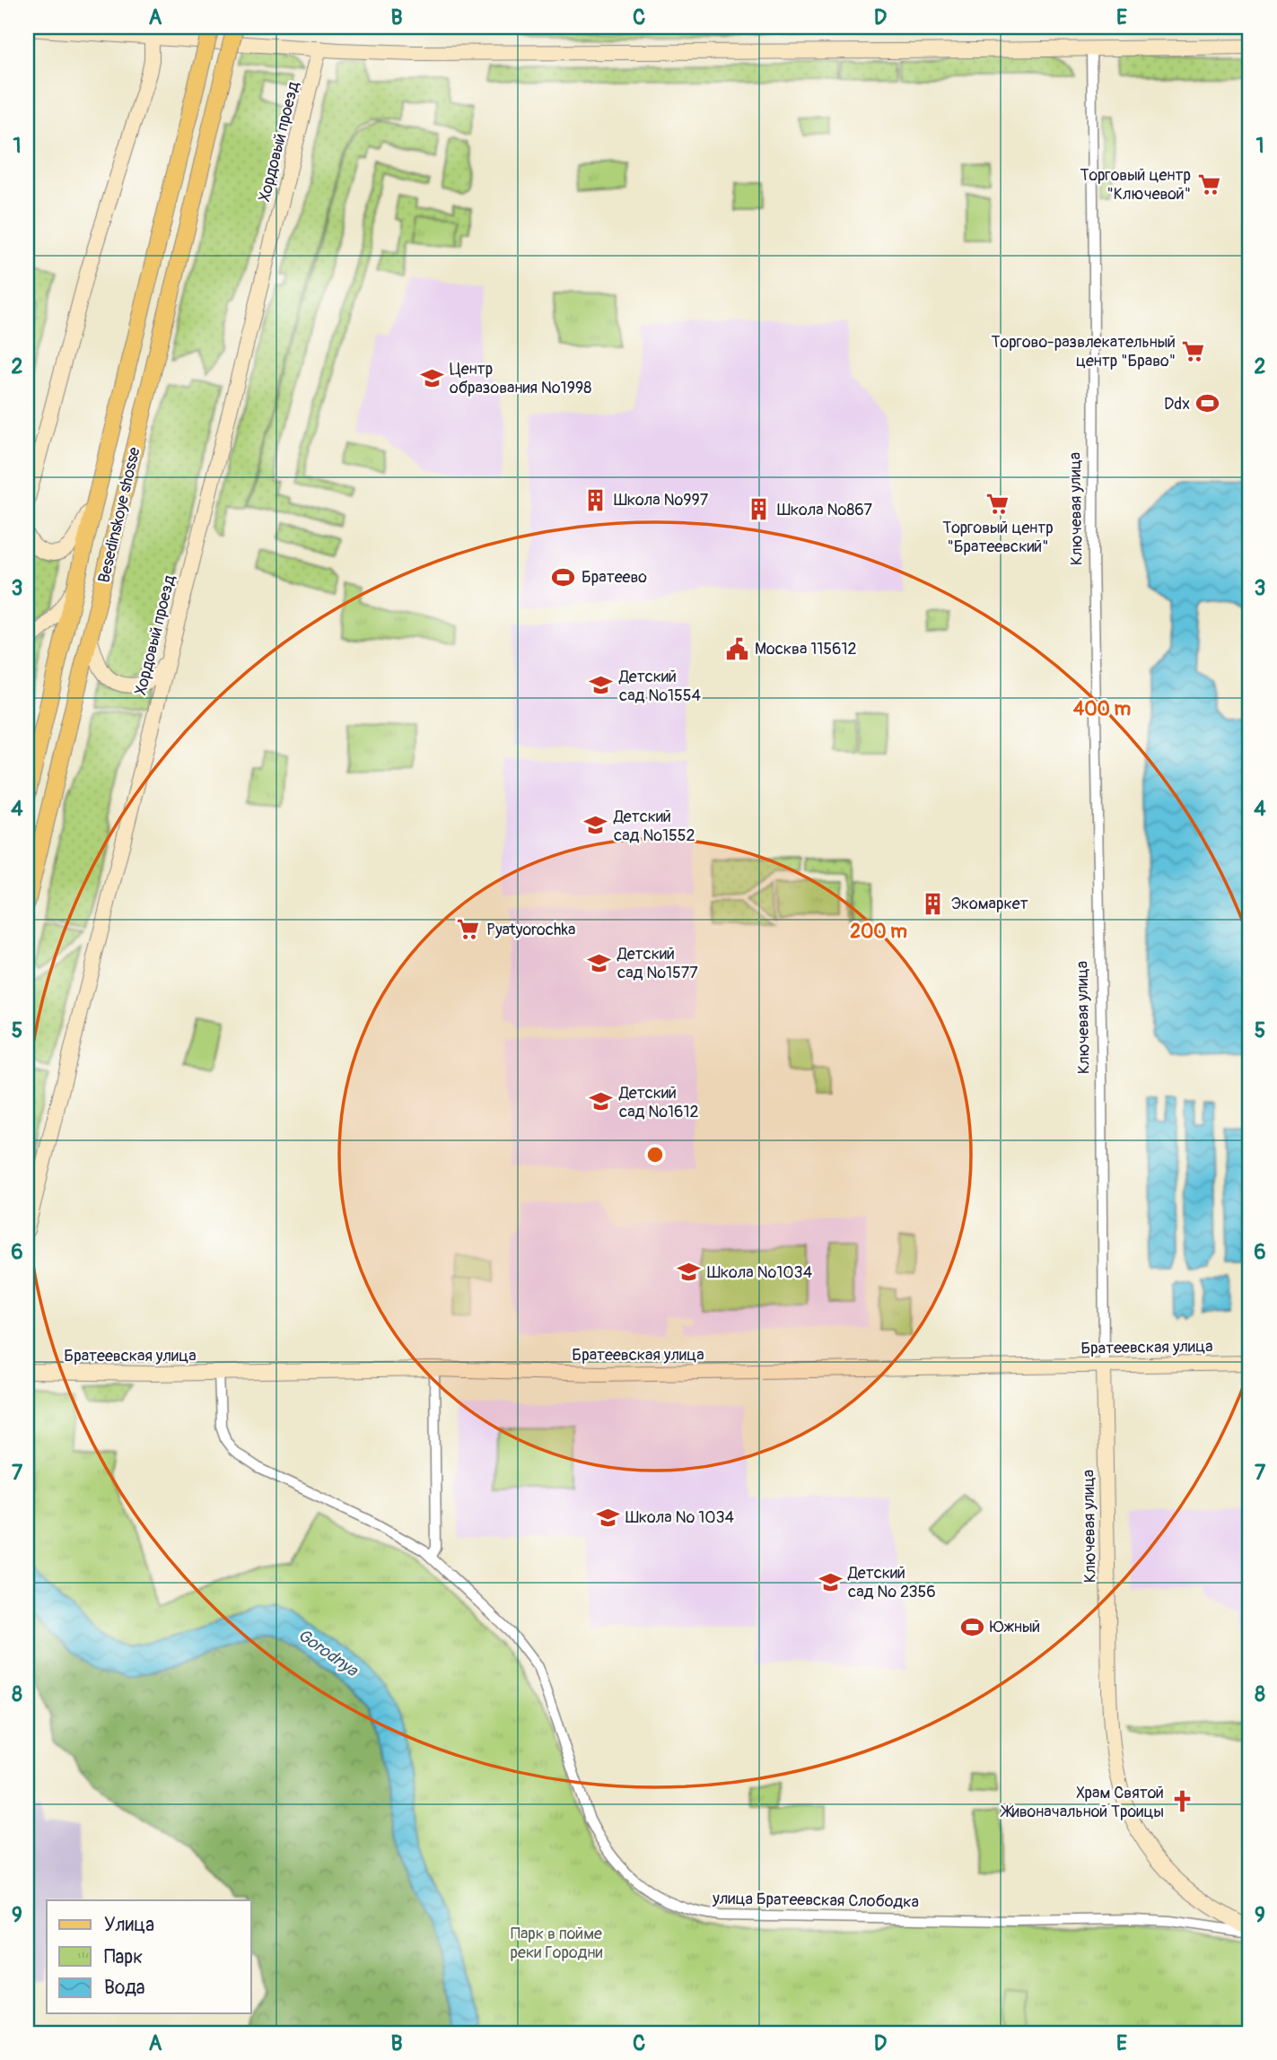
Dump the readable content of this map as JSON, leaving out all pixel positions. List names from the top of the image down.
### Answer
{
  "streets": {
    "main road": ["Besedinskoye shosse"],
    "street": [
      "Хордовый проезд",
      "Ключевая улица",
      "Братеевская улица",
      "улица Братеевская Слободка"
    ]
  },
  "crossings": [
    ["Ключевая улица", "Братеевская улица"],
    ["Ключевая улица", "улица Братеевская Слободка"],
    ["Братеевская улица", "улица Братеевская Слободка"]
  ],
  "water": ["Gorodnya"],
  "parks": ["Парк в пойме реки Городни"],
  "places": {
    "supermarket": [
      "Торговый центр \"Ключевой\"",
      "Торгово-развлекательный центр \"Браво\"",
      "Торговый центр \"Братеевский\"",
      "Pyatyorochka"
    ],
    "school or university": [
      "Центр образования №1998",
      "Детский сад №1554",
      "Детский сад №1552",
      "Детский сад №1577",
      "Детский сад №1612",
      "Школа №1034",
      "Школа № 1034",
      "Детский сад № 2356"
    ],
    "sports": ["Ddx", "Братеево", "Южный"],
    "building": ["Школа №997", "Школа №867", "Экомаркет"],
    "public building": ["Москва 115612"],
    "church": ["Храм Святой Живоначальной Троицы"]
  },
  "legend": ["Улица", "Парк", "Вода"],
  "grid": {
    "columns": [
      "A",
      "B",
      "C",
      "D",
      "E"
    ],
    "rows": [
      "1",
      "2",
      "3",
      "4",
      "5",
      "6",
      "7",
      "8",
      "9"
    ]
  },
  "rings": ["400 m", "200 m"]
}
